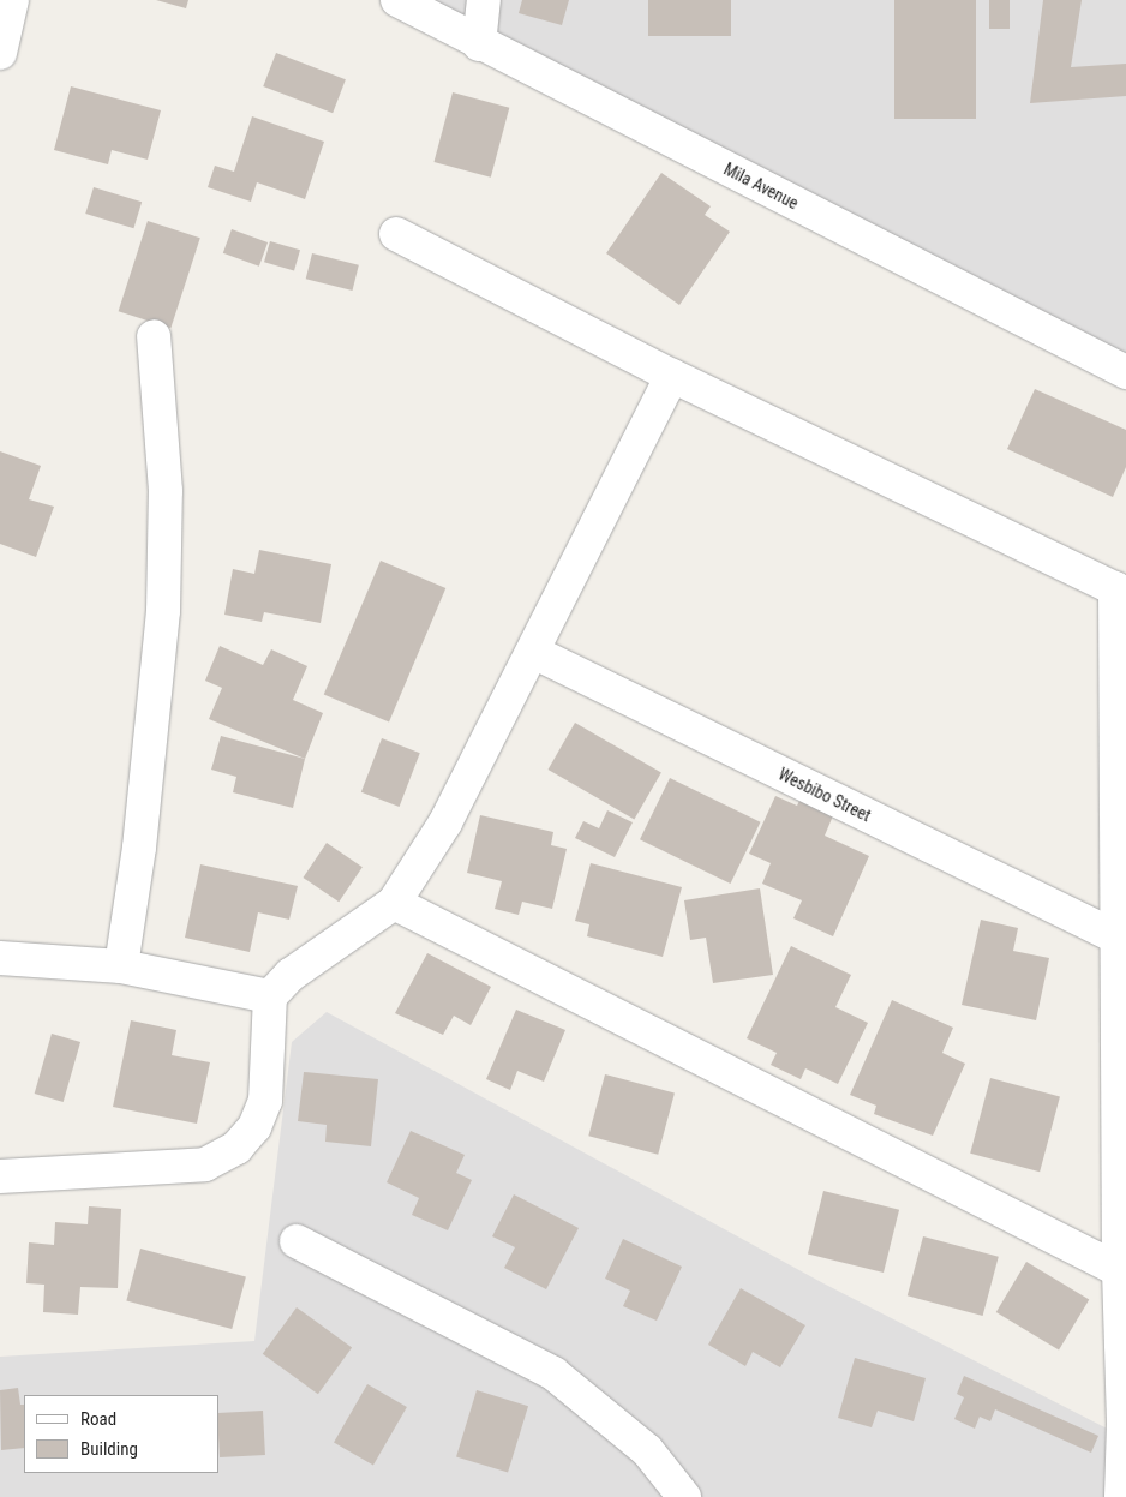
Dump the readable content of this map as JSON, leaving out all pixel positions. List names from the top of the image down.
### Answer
{
  "streets": {
    "street": ["Mila Avenue", "Wesbibo Street"]
  },
  "legend": ["Road", "Building"]
}
